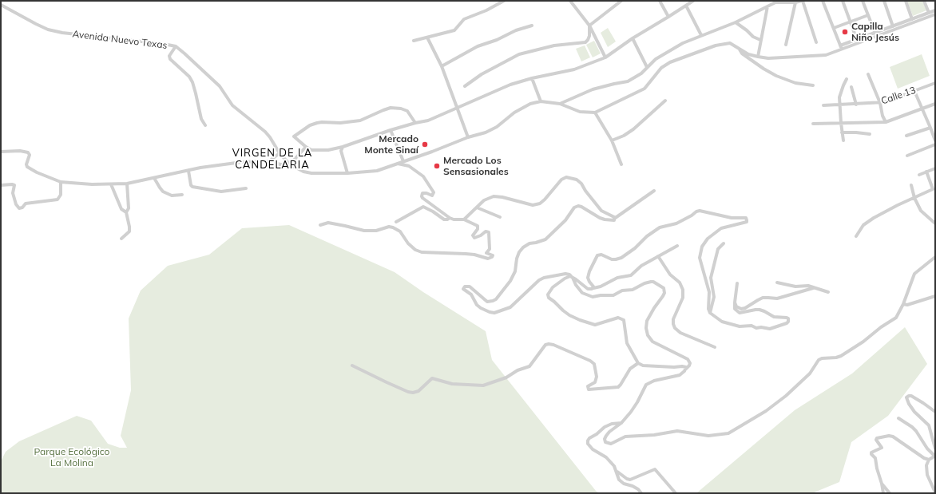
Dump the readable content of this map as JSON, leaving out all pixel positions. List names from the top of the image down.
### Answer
{
  "streets": {
    "street": ["Avenida Nuevo Texas", "Calle 13"]
  },
  "districts": ["VIRGEN DE LA CANDELARIA"],
  "parks": ["Parque Ecológico La Molina"],
  "places": ["Capilla Niño Jesús", "Mercado Monte Sinaí", "Mercado Los Sensasionales"]
}
